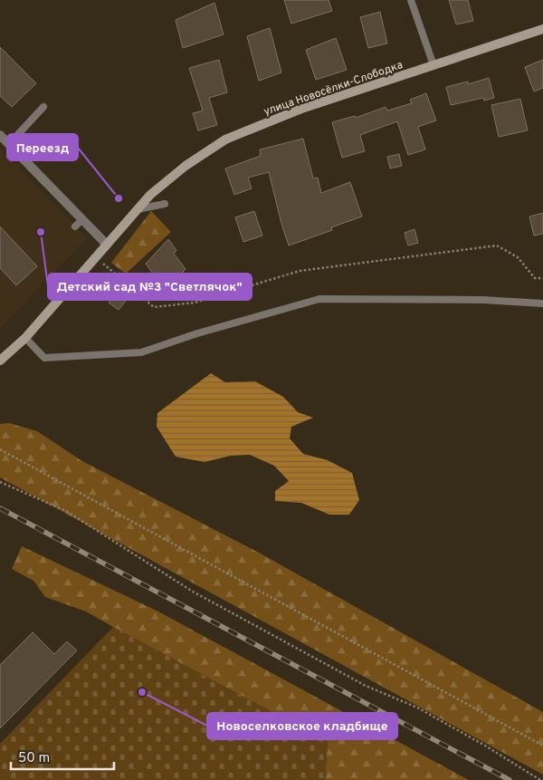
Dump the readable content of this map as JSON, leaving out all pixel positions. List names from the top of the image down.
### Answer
{
  "streets": {
    "main road": ["улица Новосёлки-Слободка"]
  },
  "places": ["Переезд", "Детский сад №3 \"Светлячок\"", "Новоселковское кладбище"],
  "scale_bar": "50 m"
}
